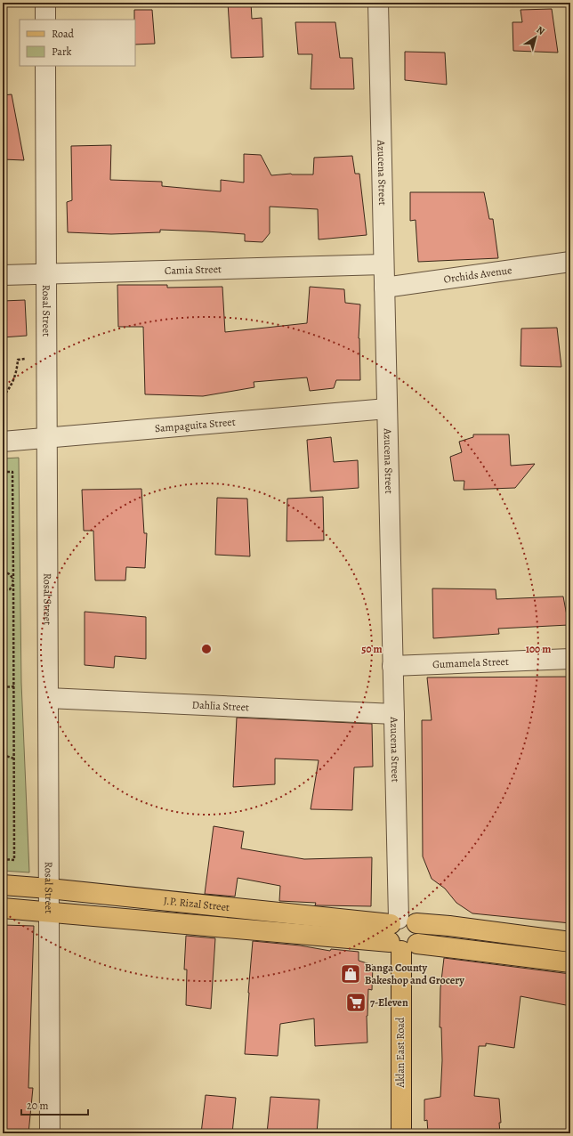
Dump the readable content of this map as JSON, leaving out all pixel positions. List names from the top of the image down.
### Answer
{
  "streets": {
    "main road": ["J.P. Rizal Street", "Aklan East Road"],
    "street": [
      "Azucena Street",
      "Camia Street",
      "Orchids Avenue",
      "Rosal Street",
      "Sampaguita Street",
      "Gumamela Street",
      "Dahlia Street"
    ]
  },
  "crossings": [
    ["Azucena Street", "Camia Street"],
    ["Azucena Street", "Orchids Avenue"],
    ["Azucena Street", "Sampaguita Street"],
    ["Azucena Street", "Gumamela Street"],
    ["Azucena Street", "Dahlia Street"],
    ["Azucena Street", "J.P. Rizal Street"],
    ["Azucena Street", "Aklan East Road"],
    ["Camia Street", "Rosal Street"],
    ["Rosal Street", "Sampaguita Street"],
    ["Rosal Street", "Dahlia Street"],
    ["Rosal Street", "J.P. Rizal Street"],
    ["J.P. Rizal Street", "Aklan East Road"]
  ],
  "places": {
    "shop": ["Banga County Bakeshop and Grocery"],
    "supermarket": ["7-Eleven"]
  },
  "legend": ["Road", "Park"],
  "scale_bar": "20 m",
  "north": "top right",
  "rings": ["50 m", "100 m"]
}
